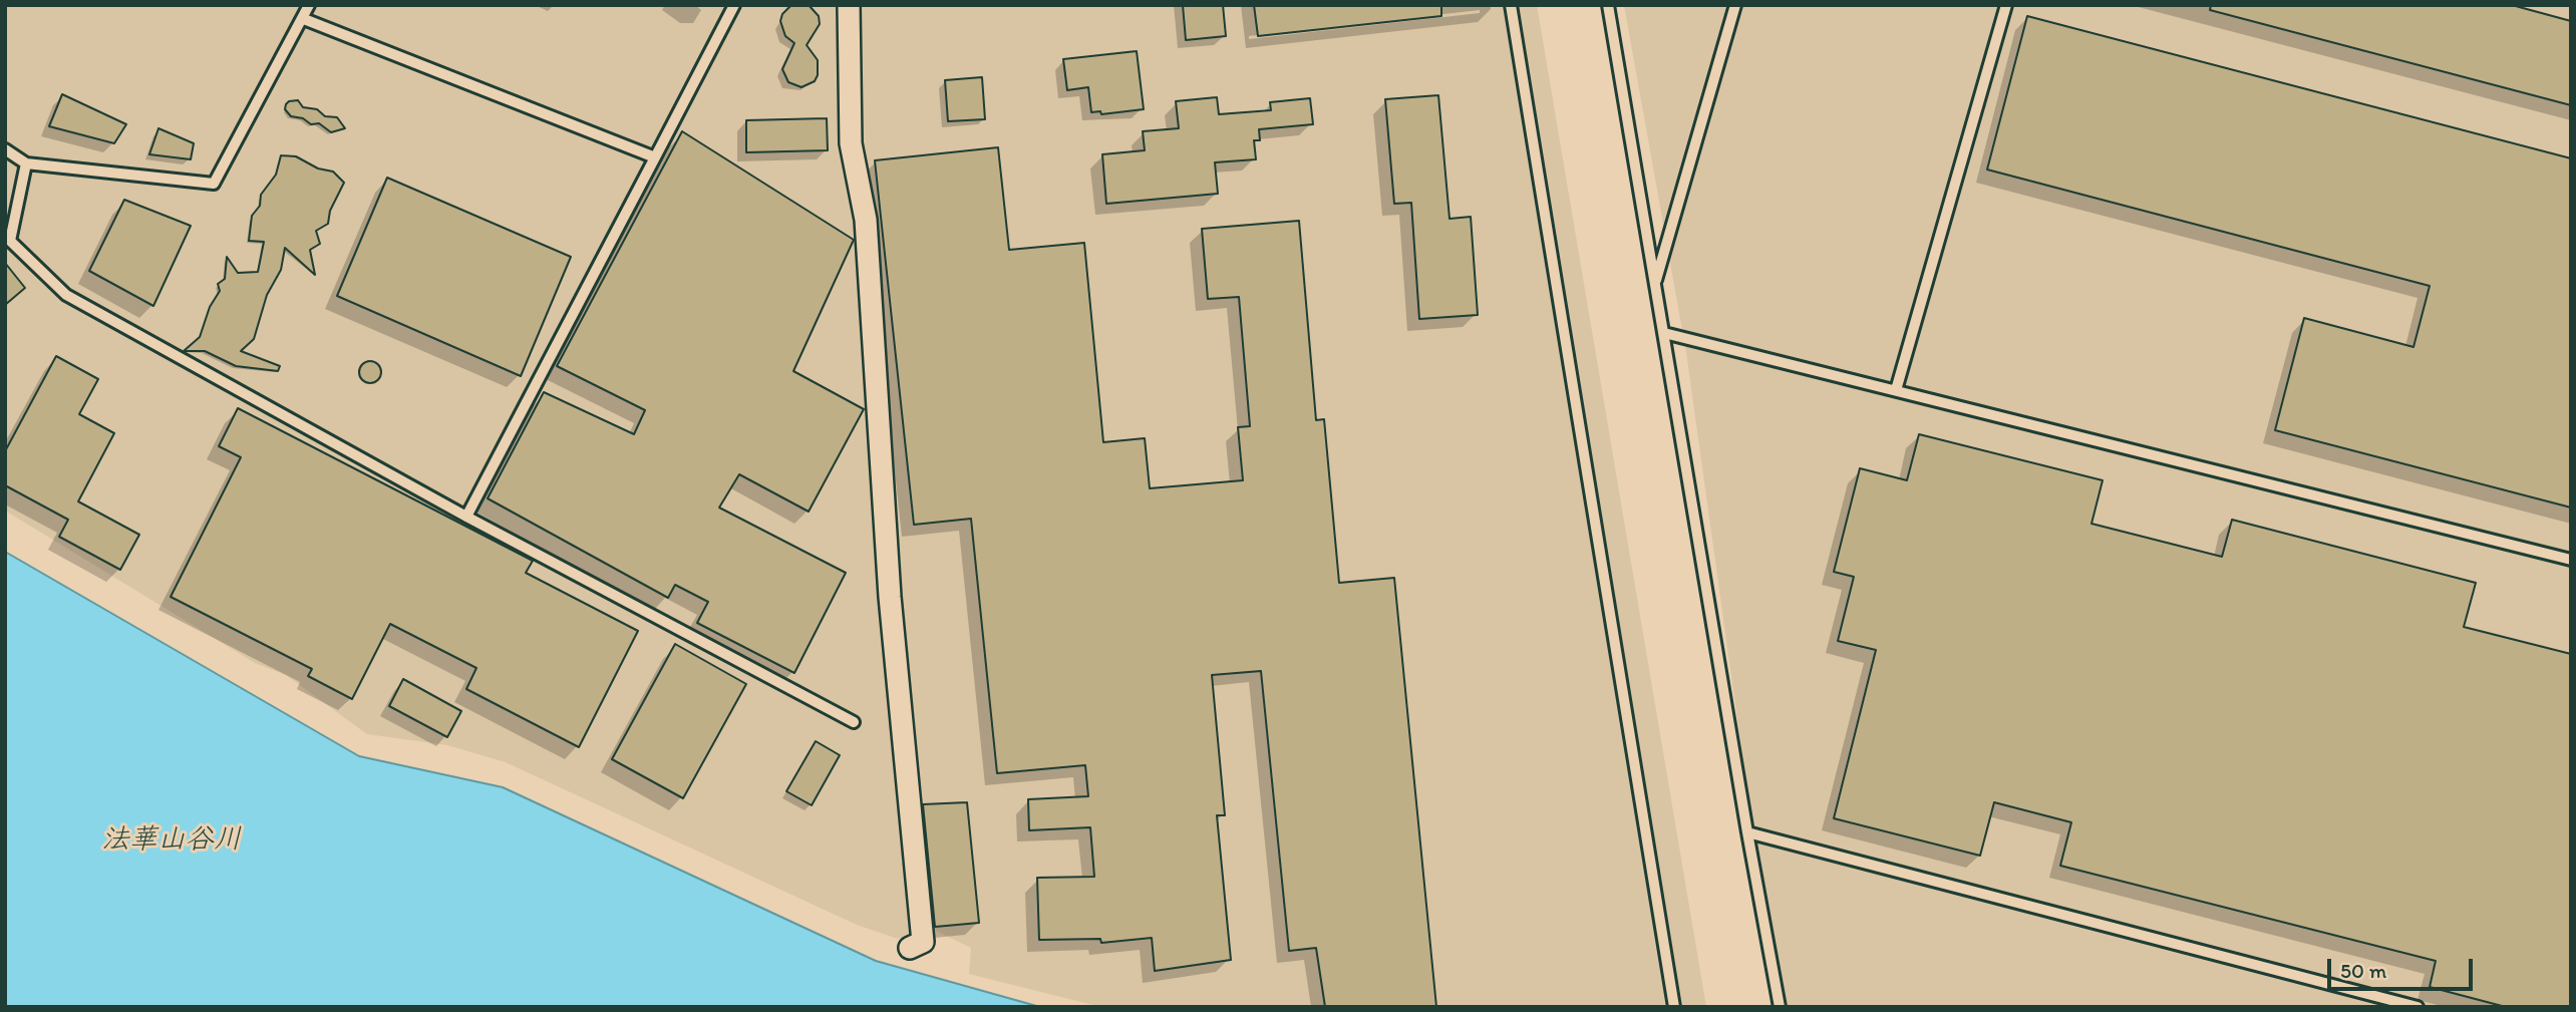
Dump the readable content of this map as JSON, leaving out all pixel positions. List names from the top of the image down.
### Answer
{
  "water": ["法華山谷川"],
  "scale_bar": "50 m"
}
